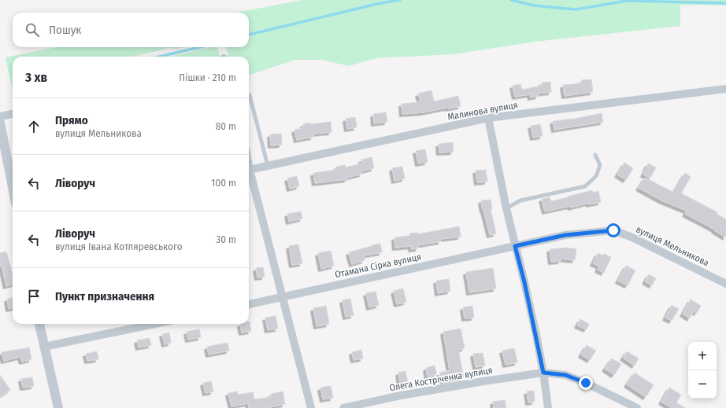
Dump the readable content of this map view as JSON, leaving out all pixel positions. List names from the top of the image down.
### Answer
{
  "streets": {
    "street": [
      "Малинова вулиця",
      "вулиця Мельникова",
      "Отамана Сірка вулиця",
      "Олега Костріченка вулиця"
    ]
  },
  "crossings": [
    ["вулиця Мельникова", "Отамана Сірка вулиця"]
  ],
  "page": {
    "search": "Пошук",
    "heading": ["3 хв", "Пішки · 210 m"],
    "list": [
      ["Прямо", "вулиця Мельникова", "80 m"],
      ["Ліворуч", "100 m"],
      ["Ліворуч", "вулиця Івана Котляревського", "30 m"],
      "Пункт призначення"
    ],
    "map_buttons": ["+", "−"]
  }
}
